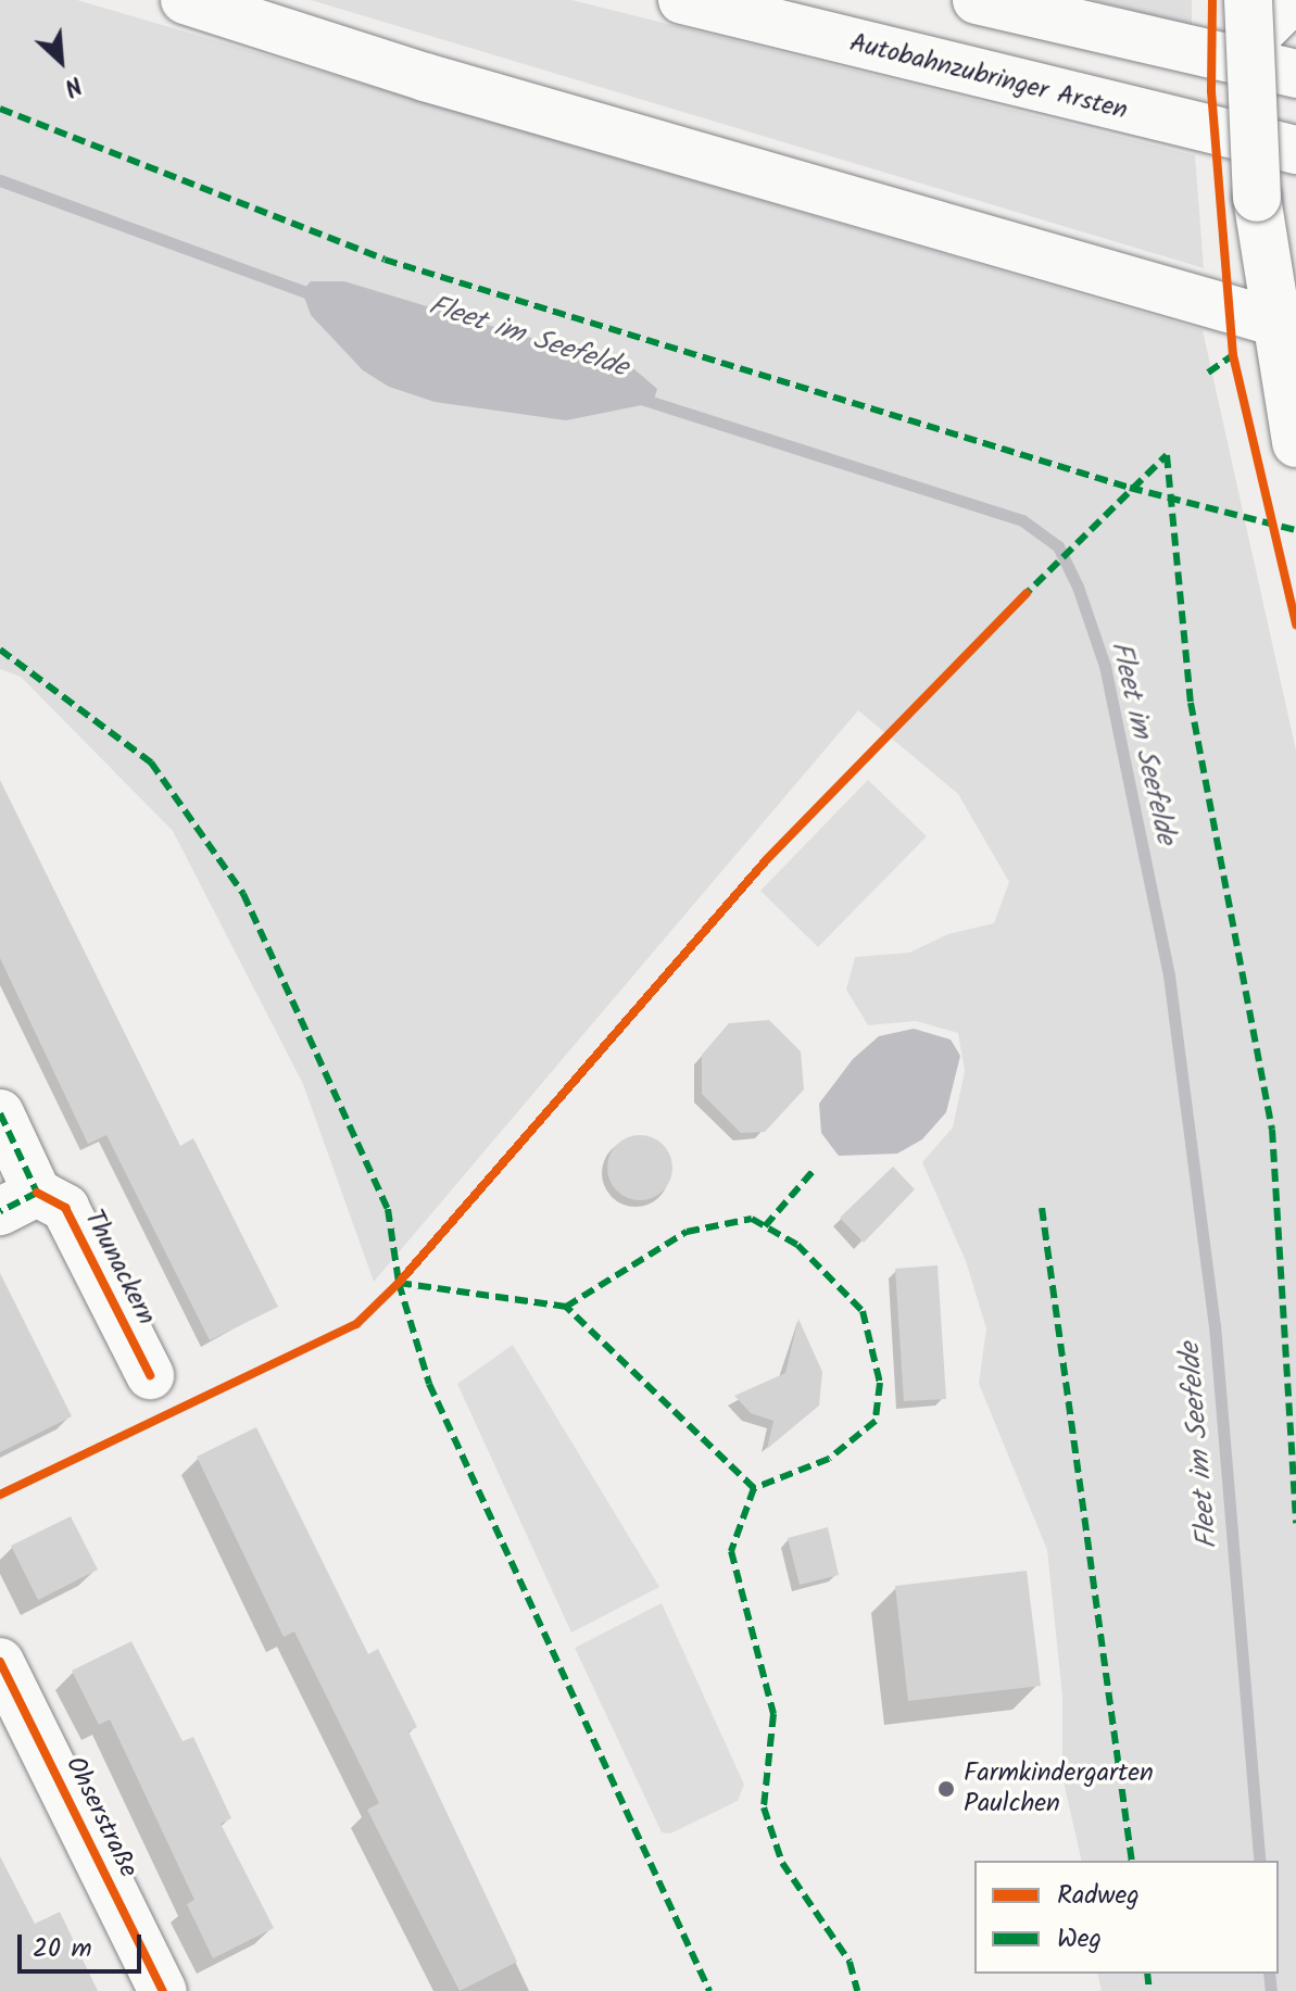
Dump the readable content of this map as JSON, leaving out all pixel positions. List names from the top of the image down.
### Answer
{
  "streets": {
    "main road": ["Autobahnzubringer Arsten", "Thunackern", "Ohserstraße"]
  },
  "water": ["Fleet im Seefelde"],
  "places": ["Farmkindergarten Paulchen"],
  "legend": ["Radweg", "Weg"],
  "scale_bar": "20 m",
  "north": "bottom right"
}
